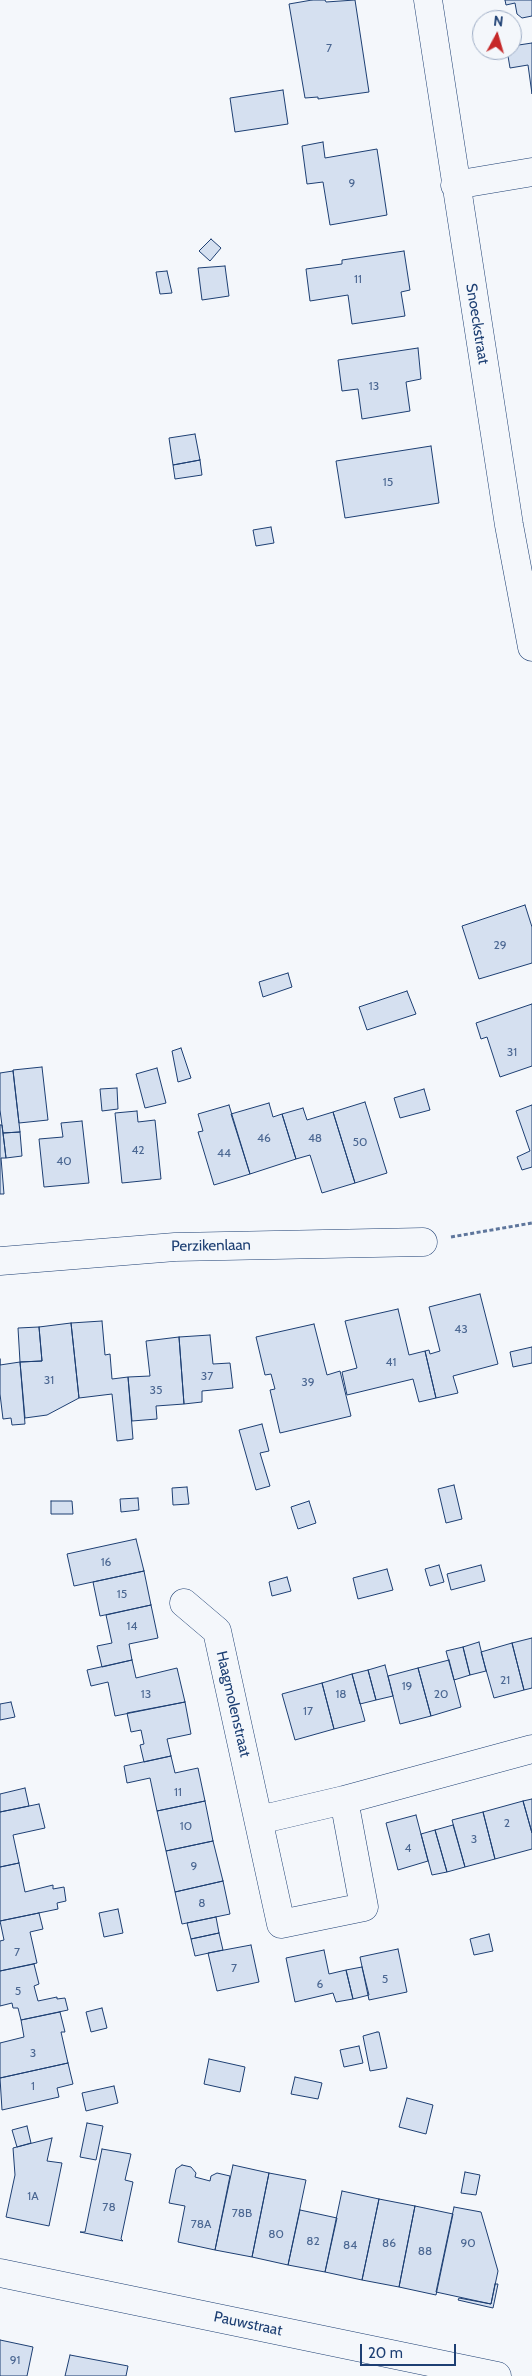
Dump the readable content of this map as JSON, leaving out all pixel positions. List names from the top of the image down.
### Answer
{
  "streets": {
    "street": [
      "Snoeckstraat",
      "Perzikenlaan",
      "Haagmolenstraat",
      "Pauwstraat"
    ]
  },
  "house_numbers": [
    "7",
    "9",
    "11",
    "13",
    "15",
    "29",
    "31",
    "46",
    "48",
    "50",
    "42",
    "44",
    "40",
    "43",
    "41",
    "37",
    "31",
    "39",
    "35",
    "16",
    "15",
    "14",
    "21",
    "19",
    "13",
    "18",
    "20",
    "17",
    "11",
    "2",
    "10",
    "3",
    "4",
    "9",
    "8",
    "7",
    "7",
    "5",
    "6",
    "5",
    "3",
    "1",
    "1A",
    "78",
    "78B",
    "78A",
    "80",
    "82",
    "86",
    "90",
    "84",
    "88",
    "91"
  ],
  "scale_bar": "20 m",
  "north": "top"
}
